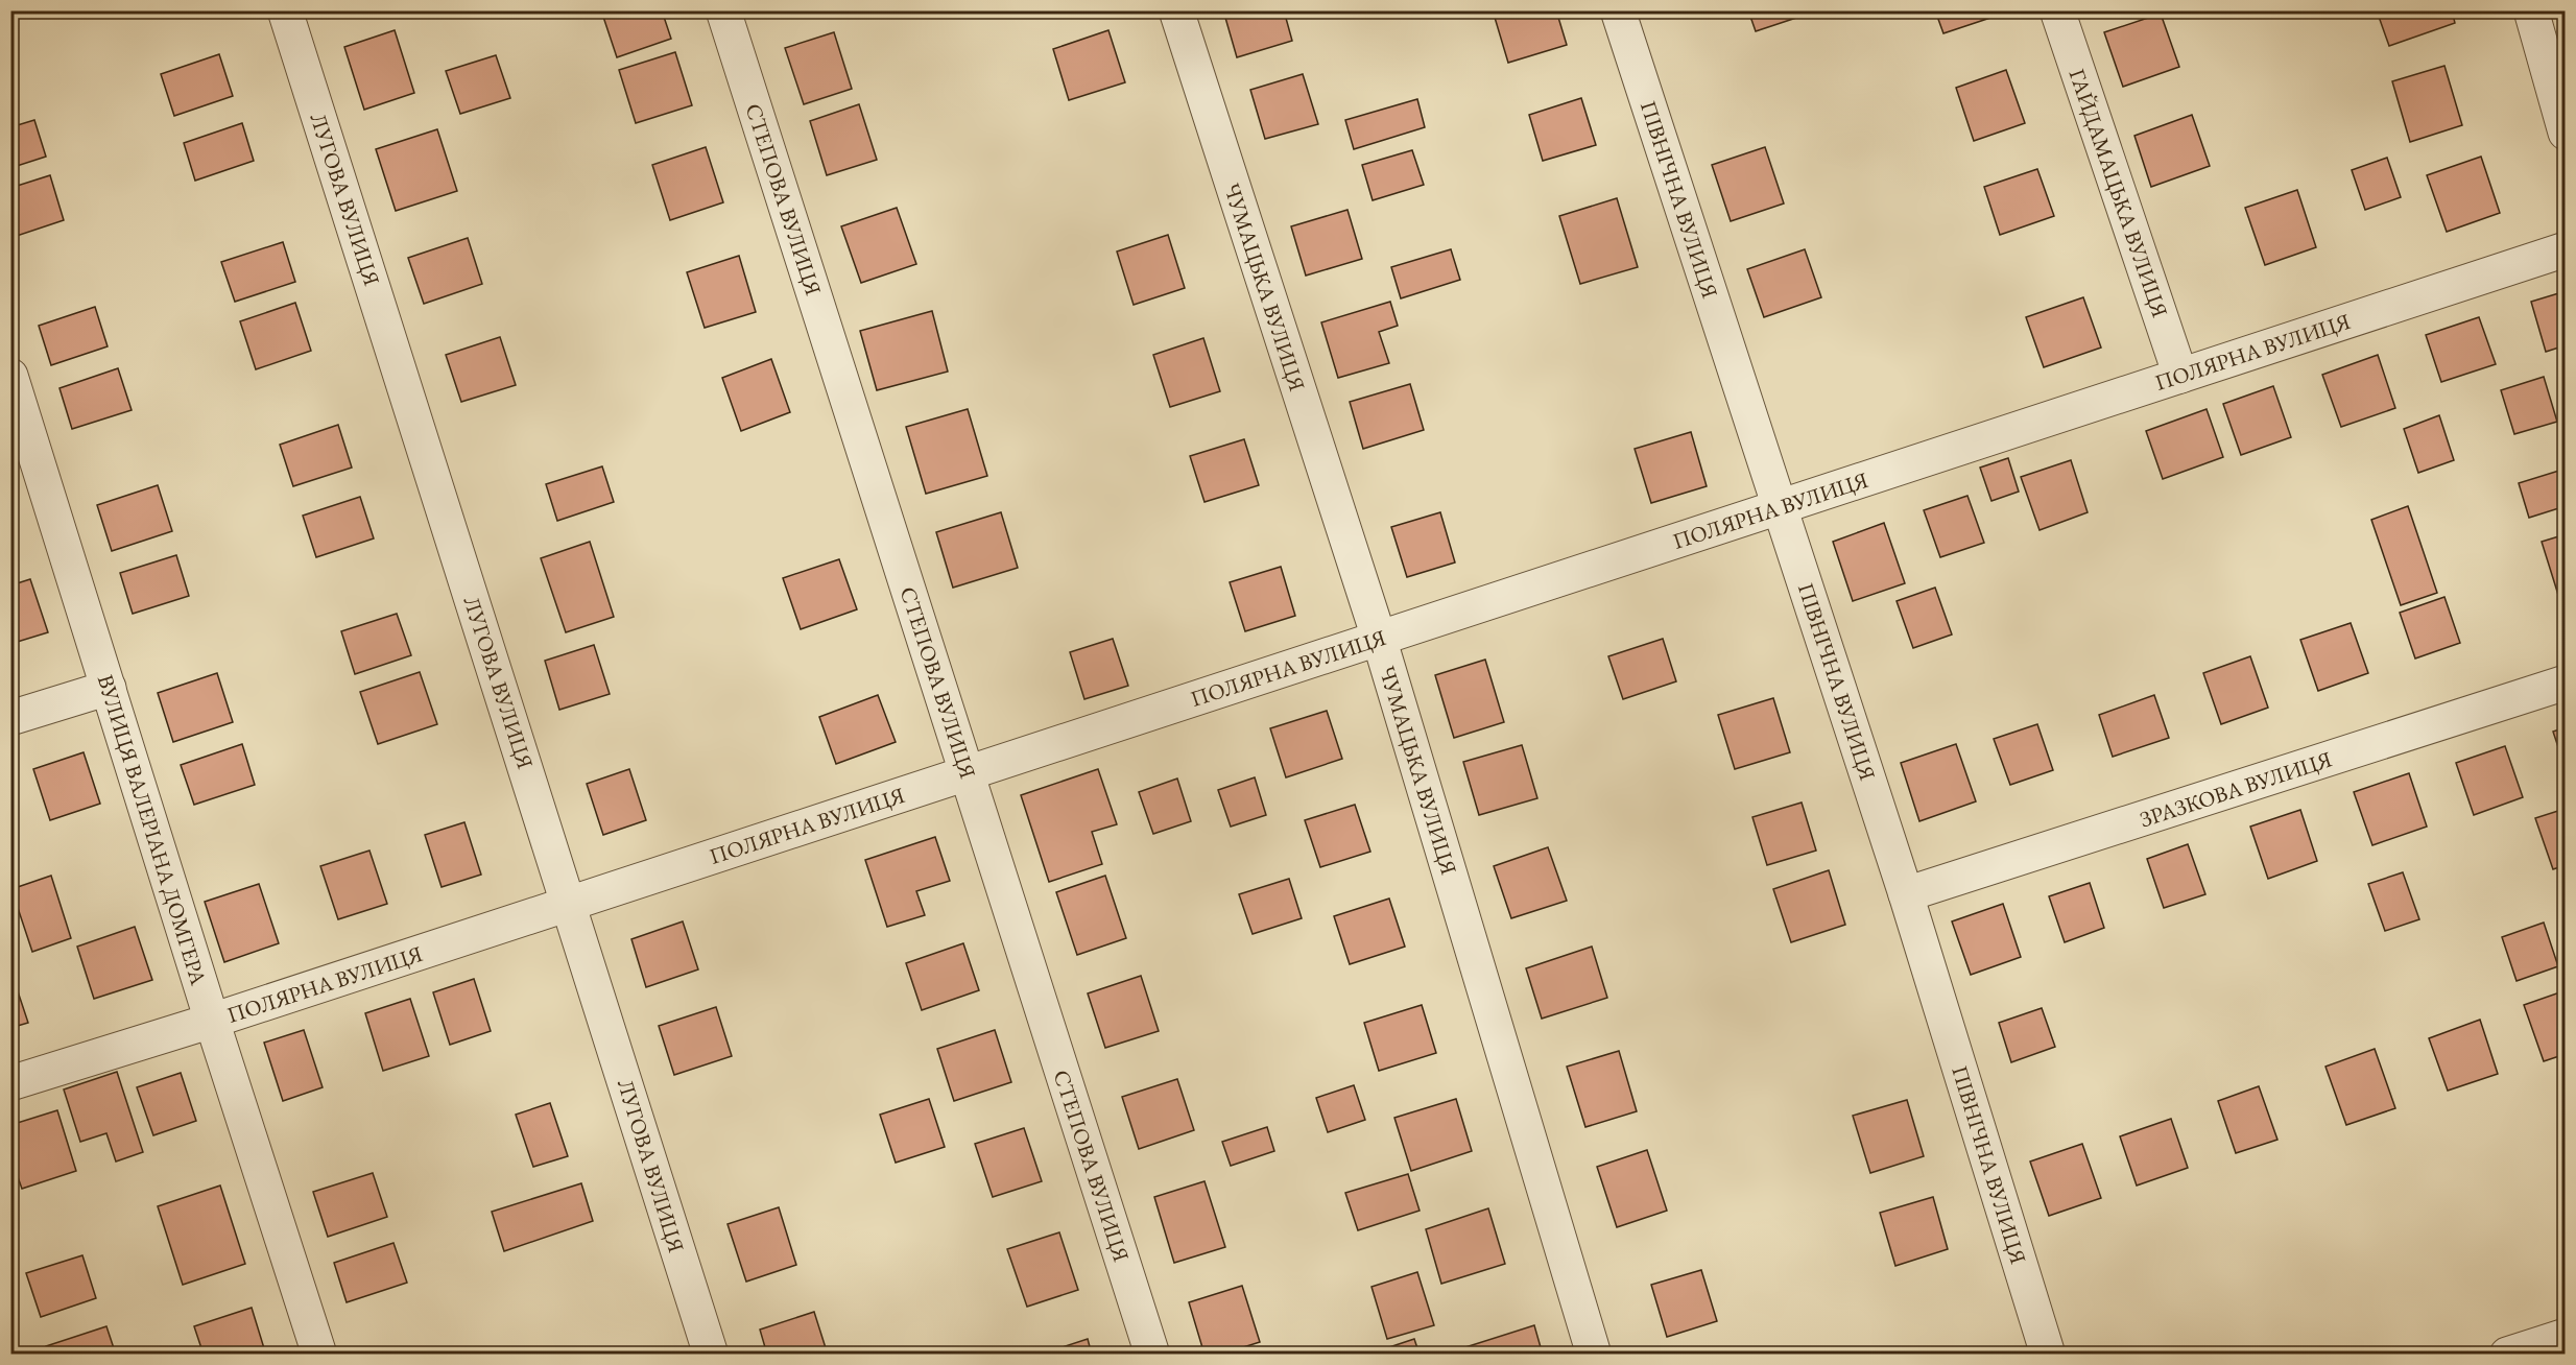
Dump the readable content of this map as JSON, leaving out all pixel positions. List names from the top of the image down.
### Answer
{
  "streets": {
    "street": [
      "ГАЙДАМАЦЬКА ВУЛИЦЯ",
      "ЛУГОВА ВУЛИЦЯ",
      "СТЕПОВА ВУЛИЦЯ",
      "ПІВНІЧНА ВУЛИЦЯ",
      "ЧУМАЦЬКА ВУЛИЦЯ",
      "ПОЛЯРНА ВУЛИЦЯ",
      "ЗРАЗКОВА ВУЛИЦЯ",
      "ВУЛИЦЯ ВАЛЕРІАНА ДОМГЕРА"
    ]
  },
  "crossings": [
    ["ГАЙДАМАЦЬКА ВУЛИЦЯ", "ПОЛЯРНА ВУЛИЦЯ"],
    ["ЛУГОВА ВУЛИЦЯ", "ПОЛЯРНА ВУЛИЦЯ"],
    ["СТЕПОВА ВУЛИЦЯ", "ПОЛЯРНА ВУЛИЦЯ"],
    ["ПІВНІЧНА ВУЛИЦЯ", "ПОЛЯРНА ВУЛИЦЯ"],
    ["ПІВНІЧНА ВУЛИЦЯ", "ЗРАЗКОВА ВУЛИЦЯ"],
    ["ЧУМАЦЬКА ВУЛИЦЯ", "ПОЛЯРНА ВУЛИЦЯ"],
    ["ПОЛЯРНА ВУЛИЦЯ", "ВУЛИЦЯ ВАЛЕРІАНА ДОМГЕРА"]
  ]
}
